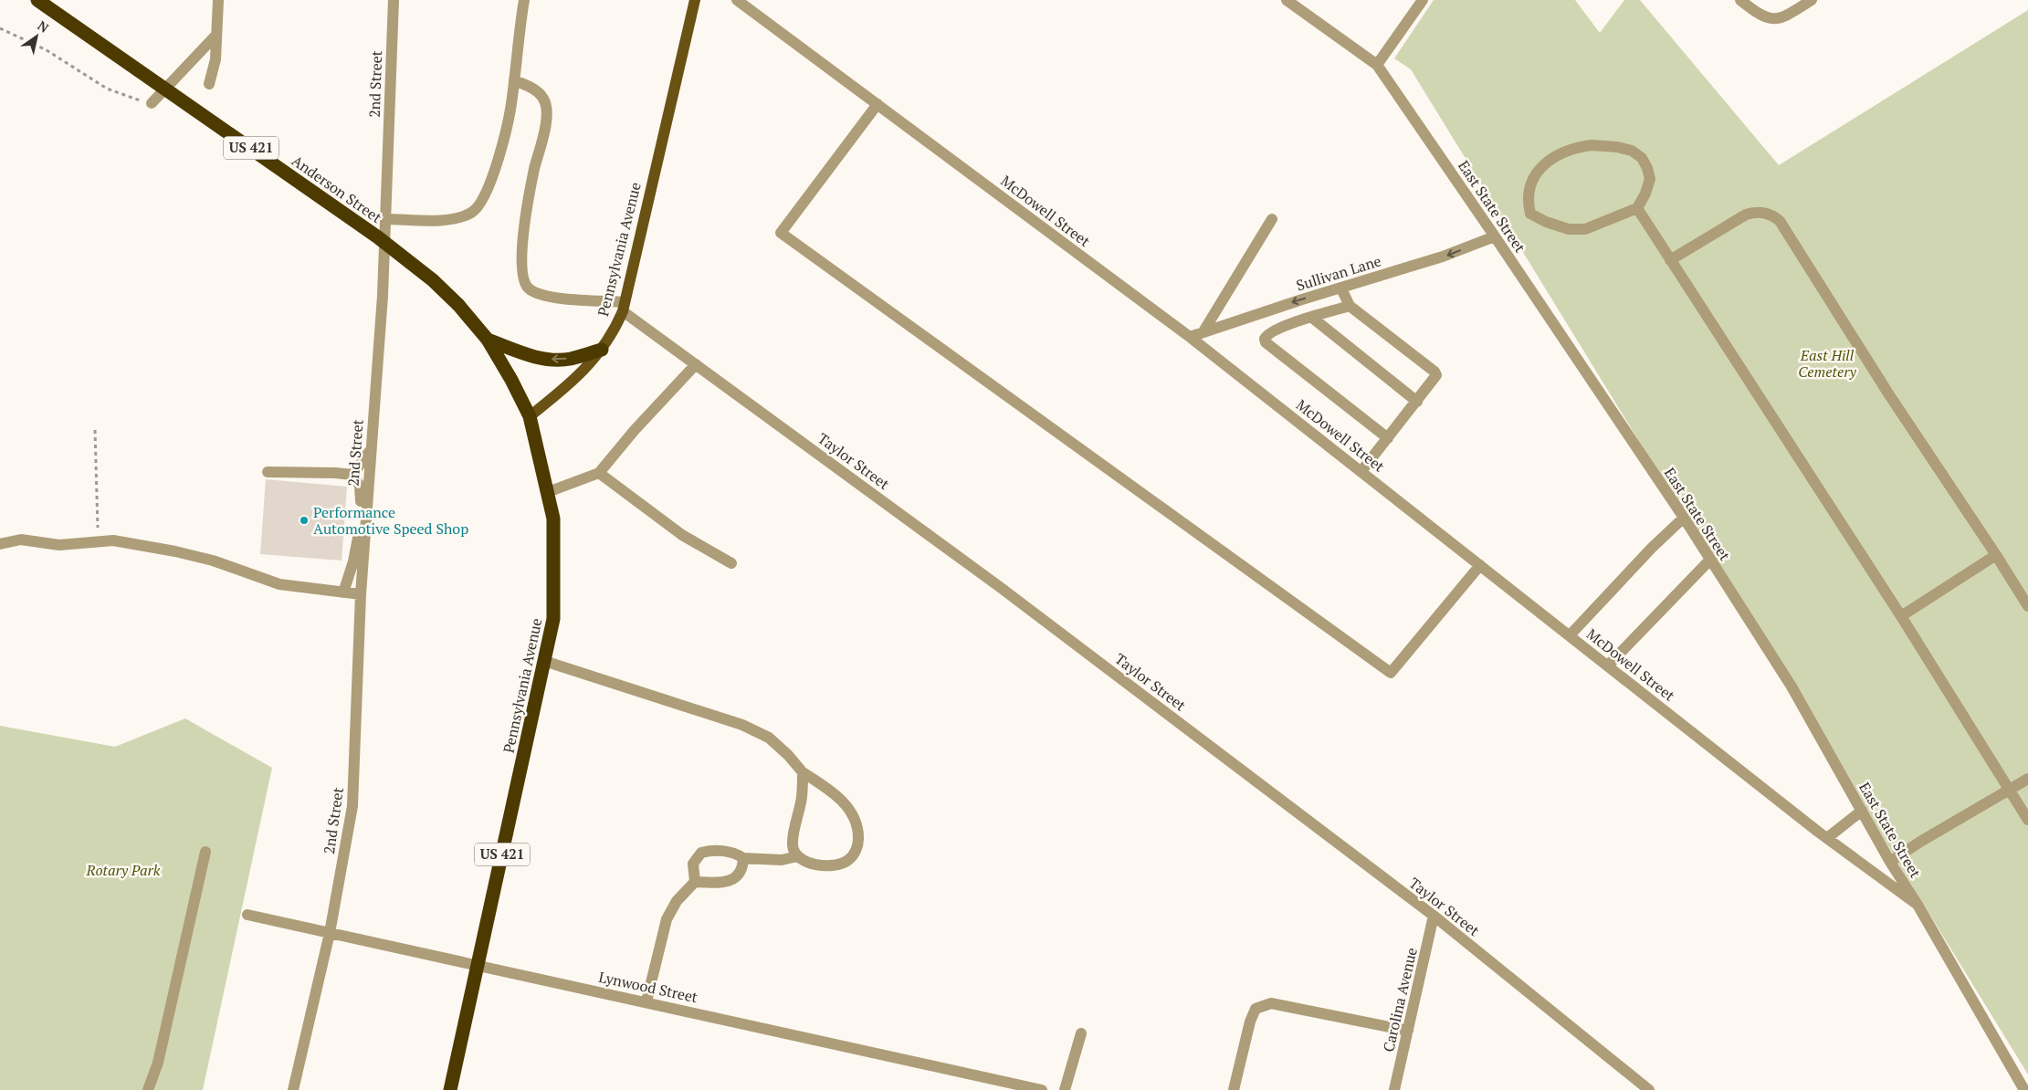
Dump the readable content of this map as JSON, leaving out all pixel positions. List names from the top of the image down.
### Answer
{
  "streets": {
    "highway": ["US 421", "Anderson Street", "Pennsylvania Avenue"],
    "street": [
      "2nd Street",
      "East State Street",
      "McDowell Street",
      "Sullivan Lane",
      "Taylor Street",
      "Lynwood Street",
      "Carolina Avenue"
    ]
  },
  "crossings": [
    ["2nd Street", "Lynwood Street"],
    ["Anderson Street", "Pennsylvania Avenue"],
    ["East State Street", "McDowell Street"],
    ["East State Street", "Sullivan Lane"],
    ["McDowell Street", "Sullivan Lane"],
    ["Pennsylvania Avenue", "Taylor Street"],
    ["Pennsylvania Avenue", "Lynwood Street"],
    ["Taylor Street", "Carolina Avenue"]
  ],
  "one_way": ["Sullivan Lane"],
  "parks": ["East Hill Cemetery", "Rotary Park"],
  "places": ["Performance Automotive Speed Shop"],
  "north": "top right"
}
